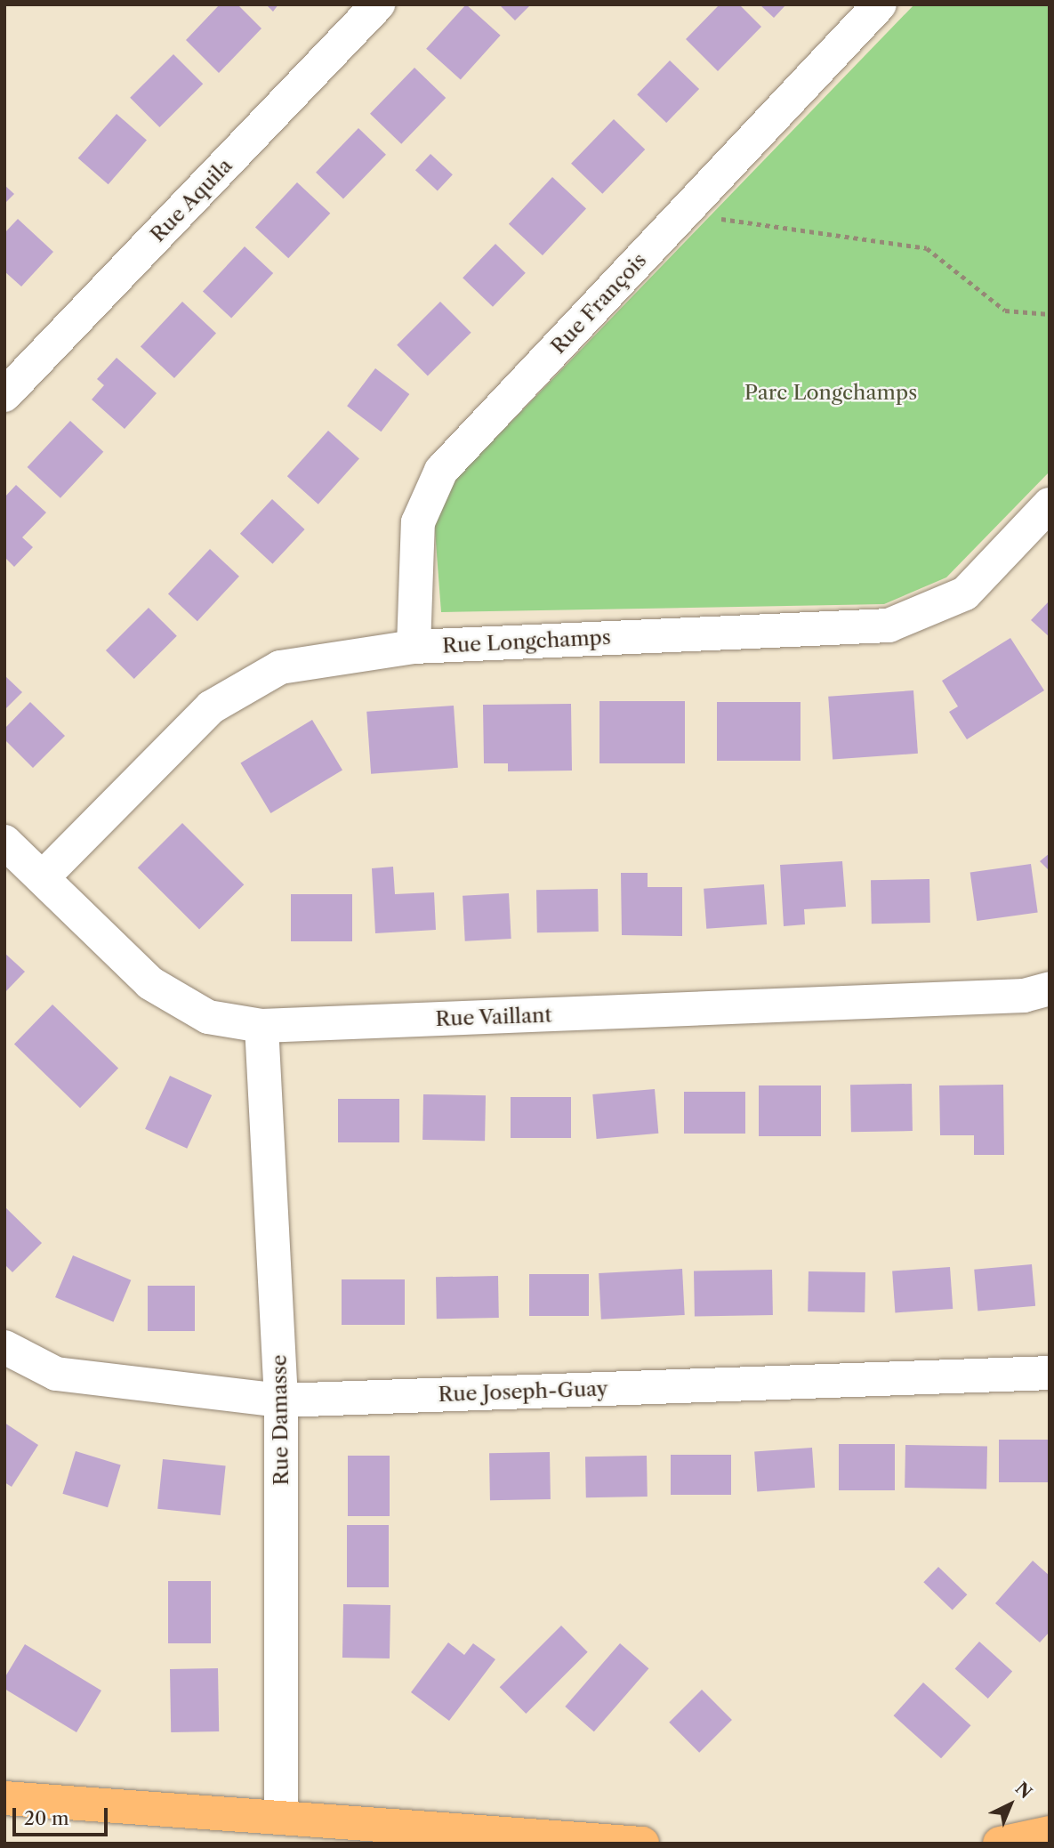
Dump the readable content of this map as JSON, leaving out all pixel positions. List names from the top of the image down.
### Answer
{
  "streets": {
    "street": [
      "Rue Aquila",
      "Rue François",
      "Rue Longchamps",
      "Rue Vaillant",
      "Rue Joseph-Guay",
      "Rue Damasse"
    ]
  },
  "crossings": [
    ["Rue François", "Rue Longchamps"],
    ["Rue Longchamps", "Rue Vaillant"],
    ["Rue Vaillant", "Rue Damasse"],
    ["Rue Joseph-Guay", "Rue Damasse"]
  ],
  "parks": ["Parc Longchamps"],
  "scale_bar": "20 m",
  "north": "top right"
}
